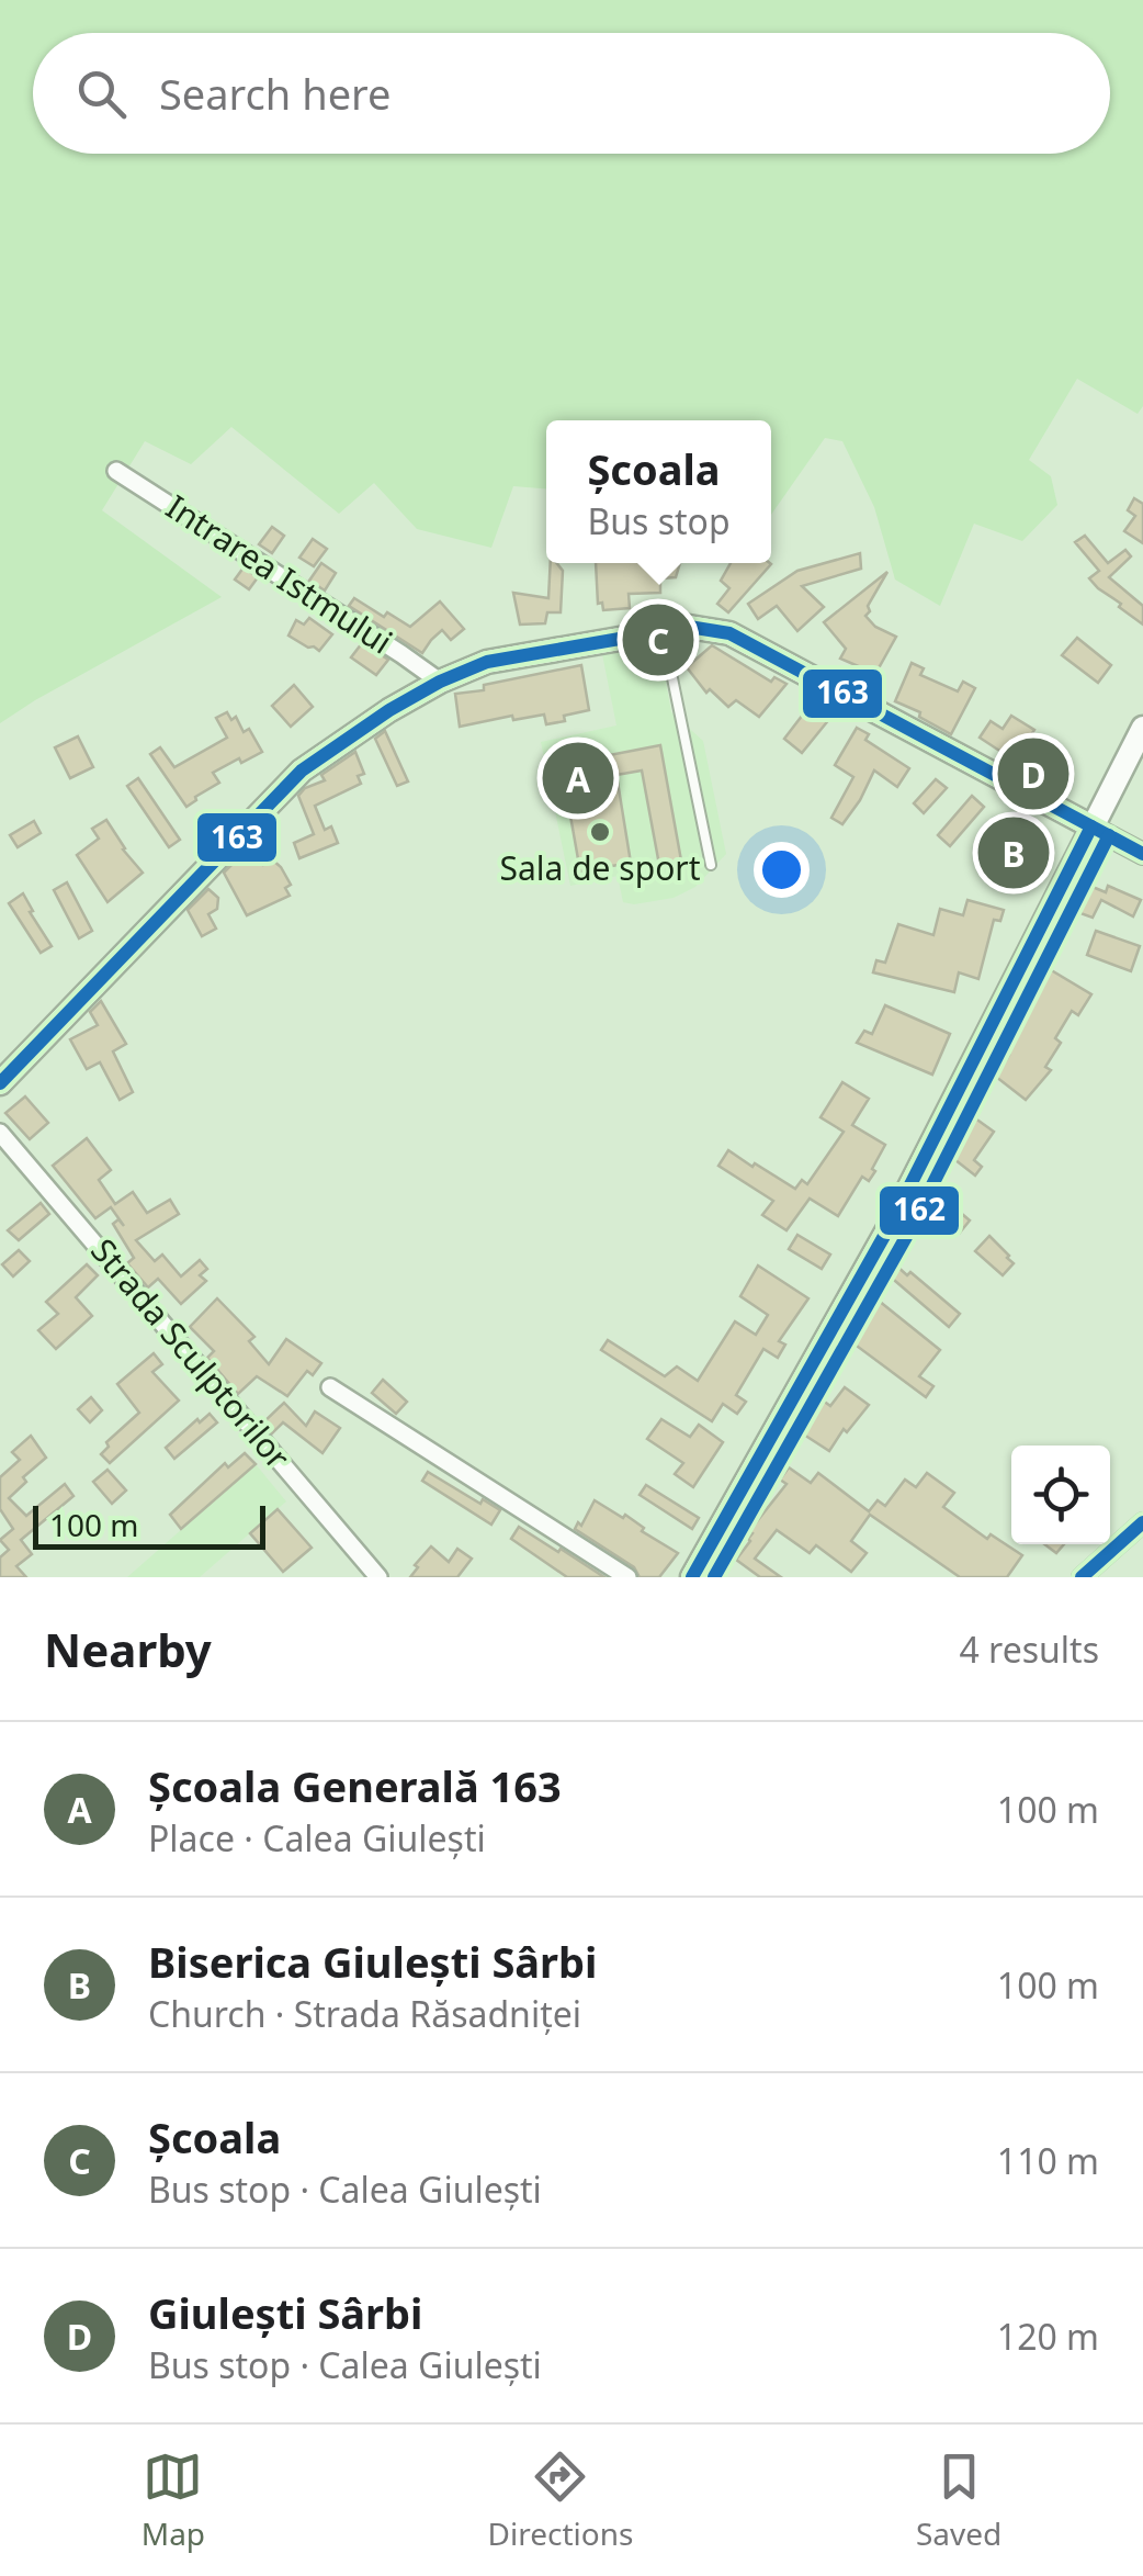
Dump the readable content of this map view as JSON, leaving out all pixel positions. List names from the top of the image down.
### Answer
{
  "streets": {
    "street": ["Intrarea Istmului", "Strada Sculptorilor"]
  },
  "places": ["Sala de sport"],
  "lines": ["transit line 163", "transit line 162"],
  "scale_bar": "100 m",
  "page": {
    "search": "Search here",
    "popup": ["Școala", "Bus stop"],
    "pins": [
      "C",
      "D",
      "A",
      "B"
    ],
    "scale": "100 m",
    "heading": ["Nearby", "4 results"],
    "list": [
      {
        "mark": "A",
        "name": "Școala Generală 163",
        "note": "Place · Calea Giulești",
        "value": "100 m"
      },
      {
        "mark": "B",
        "name": "Biserica Giulești Sârbi",
        "note": "Church · Strada Răsadniței",
        "value": "100 m"
      },
      {
        "mark": "C",
        "name": "Școala",
        "note": "Bus stop · Calea Giulești",
        "value": "110 m"
      },
      {
        "mark": "D",
        "name": "Giulești Sârbi",
        "note": "Bus stop · Calea Giulești",
        "value": "120 m"
      }
    ],
    "nav": ["Map", "Directions", "Saved"]
  }
}
